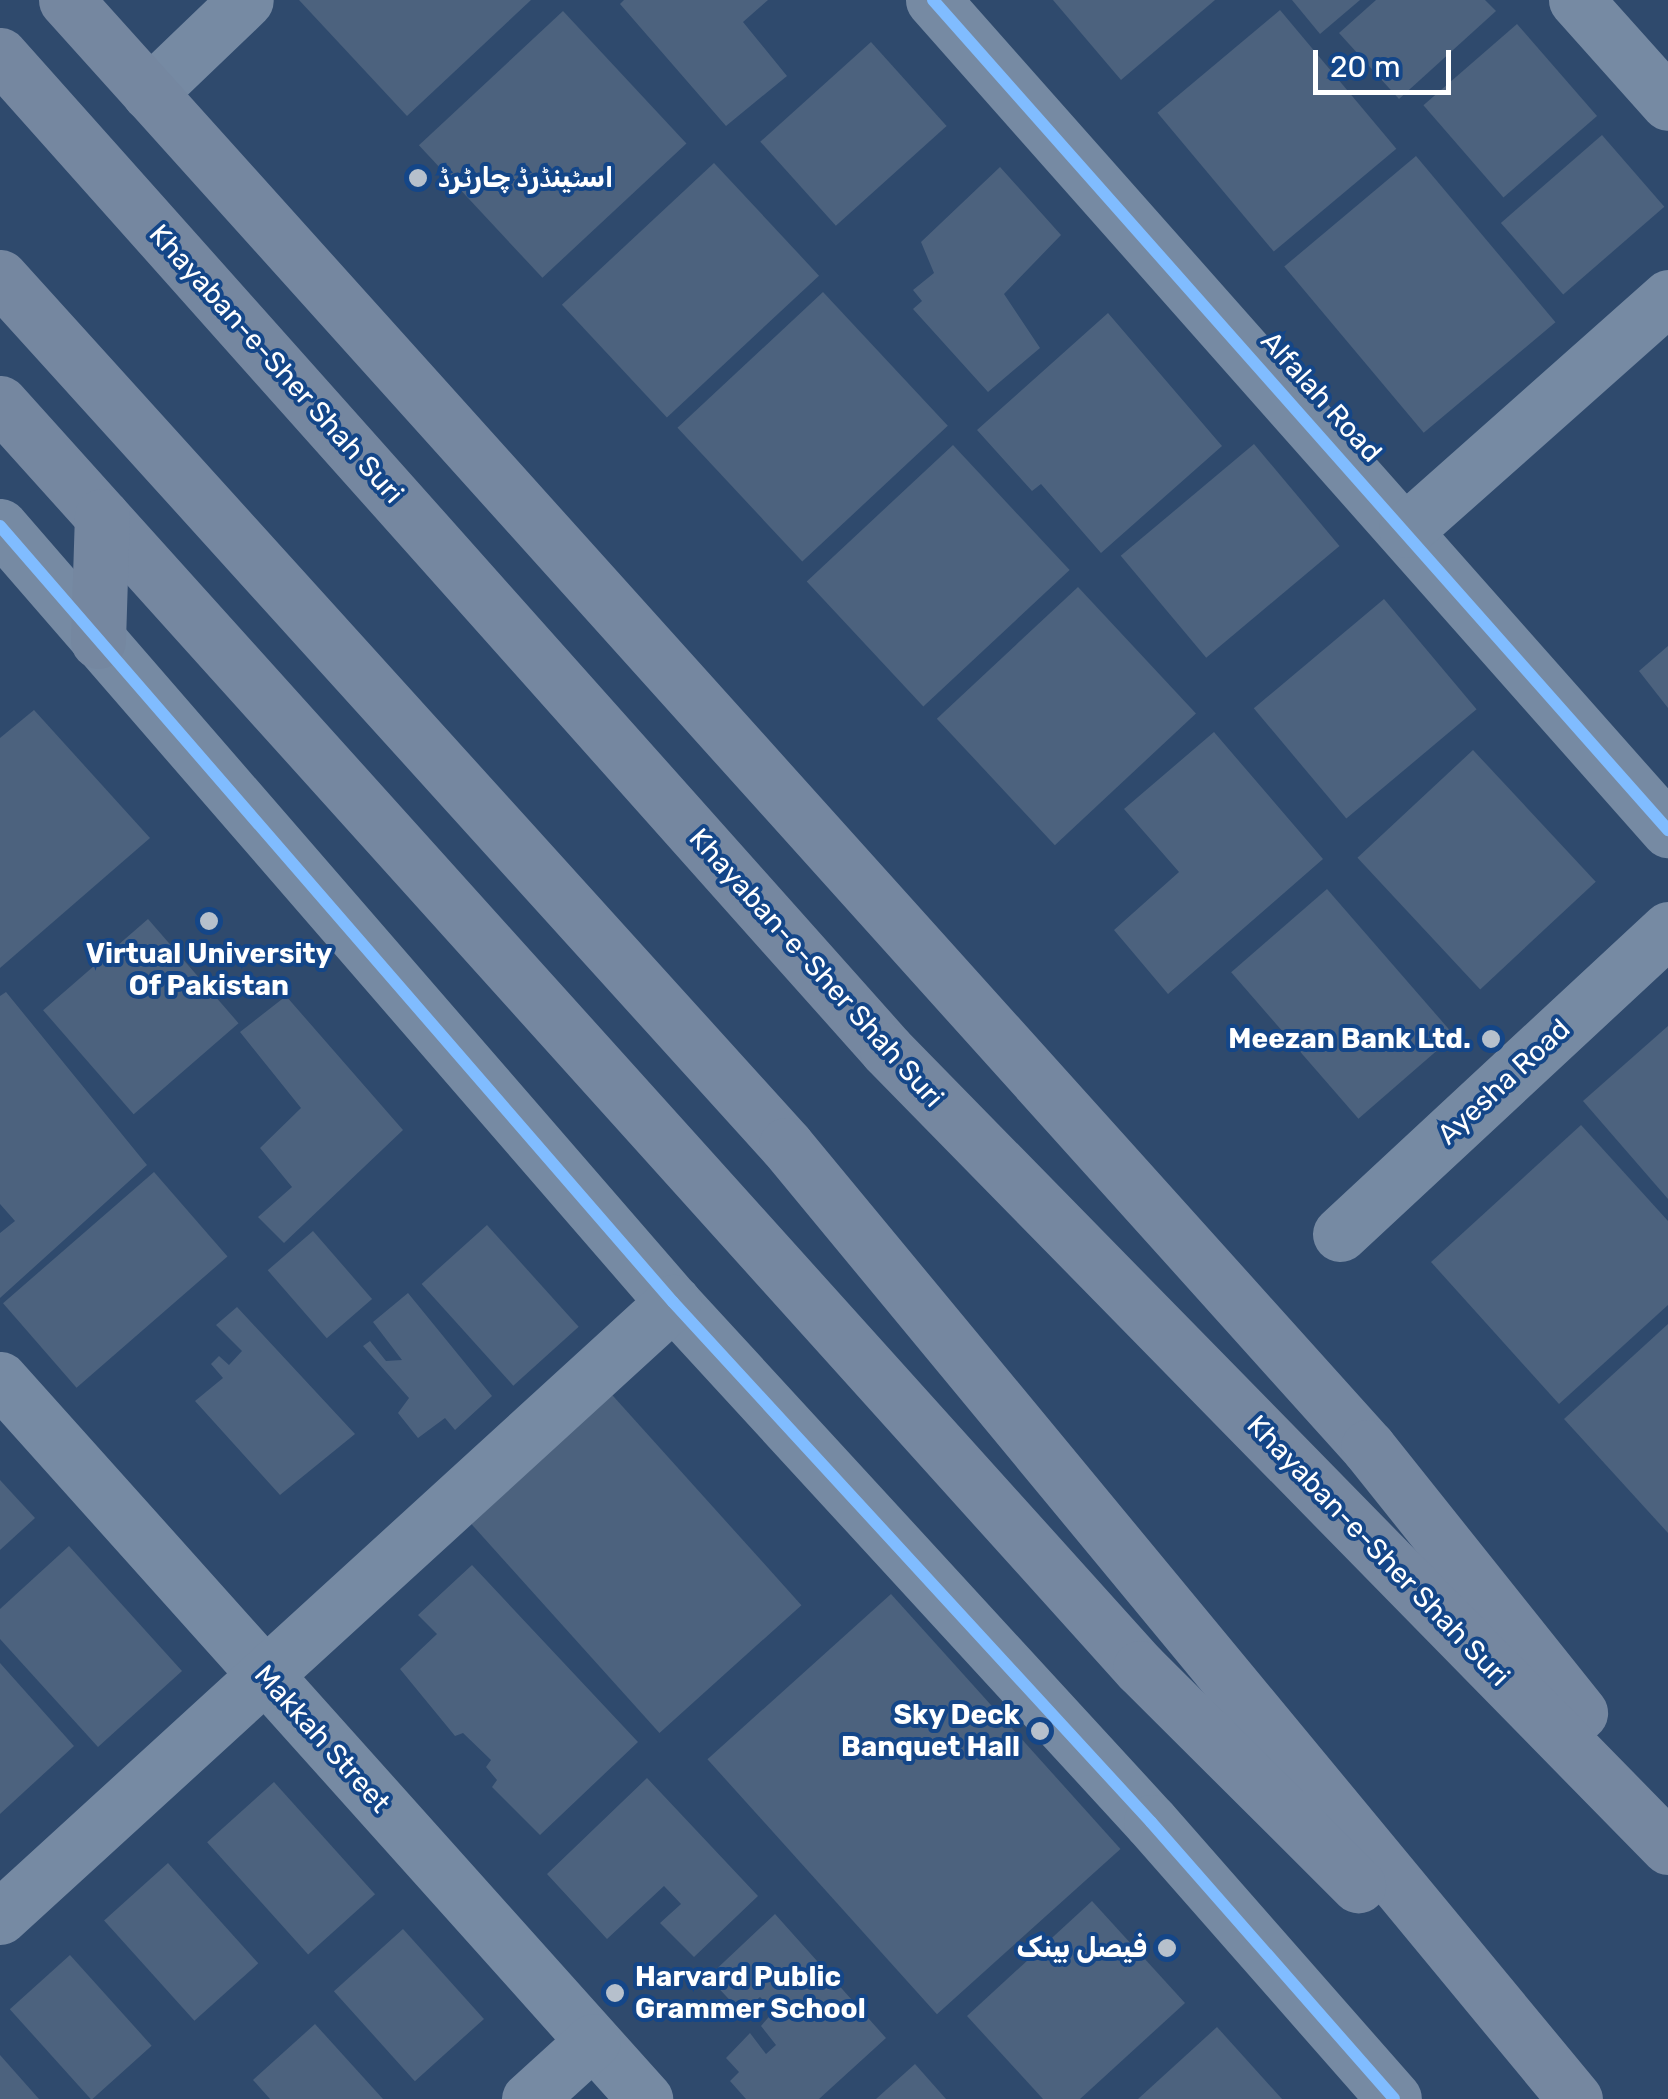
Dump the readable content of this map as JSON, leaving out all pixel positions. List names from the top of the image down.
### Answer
{
  "streets": {
    "main road": ["Khayaban-e-Sher Shah Suri"],
    "street": ["Alfalah Road", "Ayesha Road", "Makkah Street"]
  },
  "places": [
    "اسٹینڈرڈ چارٹرڈ",
    "Virtual University Of Pakistan",
    "Meezan Bank Ltd.",
    "Sky Deck Banquet Hall",
    "فیصل بینک",
    "Harvard Public Grammer School"
  ],
  "scale_bar": "20 m"
}
